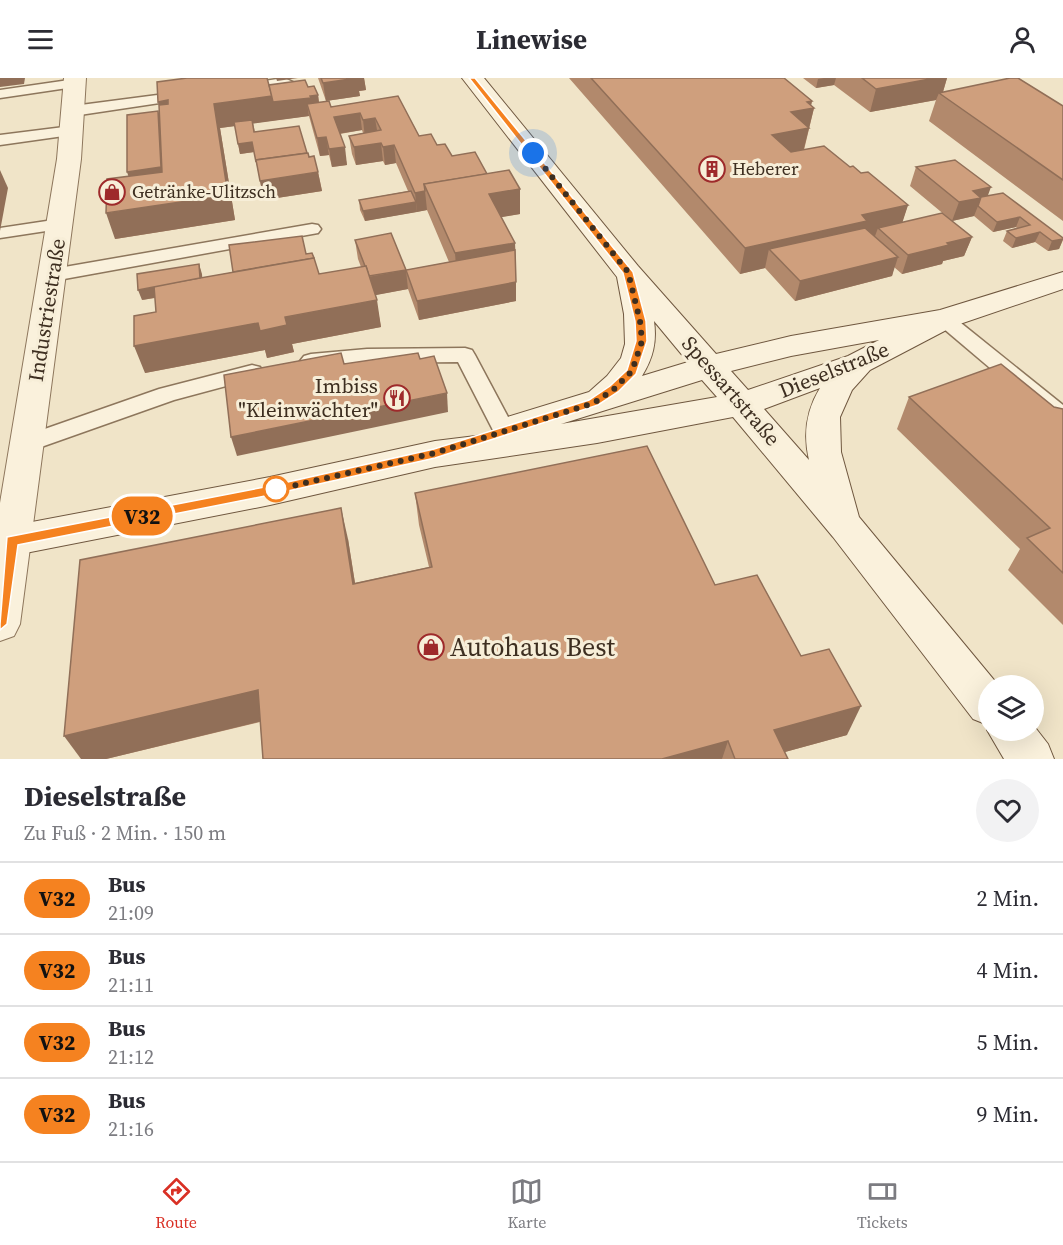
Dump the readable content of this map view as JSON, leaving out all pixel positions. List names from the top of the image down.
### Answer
{
  "streets": {
    "street": ["Industriestraße", "Dieselstraße", "Spessartstraße"]
  },
  "crossings": [
    ["Industriestraße", "Dieselstraße"],
    ["Dieselstraße", "Spessartstraße"]
  ],
  "places": {
    "building": ["Heberer"],
    "shop": ["Getränke-Ulitzsch", "Autohaus Best"],
    "restaurant": ["Imbiss \"Kleinwächter\""]
  },
  "lines": ["bus line V32"],
  "page": {
    "header": "Linewise",
    "on_map": "V32",
    "heading": ["Dieselstraße", "Zu Fuß · 2 Min. · 150 m"],
    "list": [
      {
        "mark": "V32",
        "name": "Bus",
        "note": "21:09",
        "value": "2 Min."
      },
      {
        "mark": "V32",
        "name": "Bus",
        "note": "21:11",
        "value": "4 Min."
      },
      {
        "mark": "V32",
        "name": "Bus",
        "note": "21:12",
        "value": "5 Min."
      },
      {
        "mark": "V32",
        "name": "Bus",
        "note": "21:16",
        "value": "9 Min."
      }
    ],
    "tabs": ["Route", "Karte", "Tickets"]
  }
}
